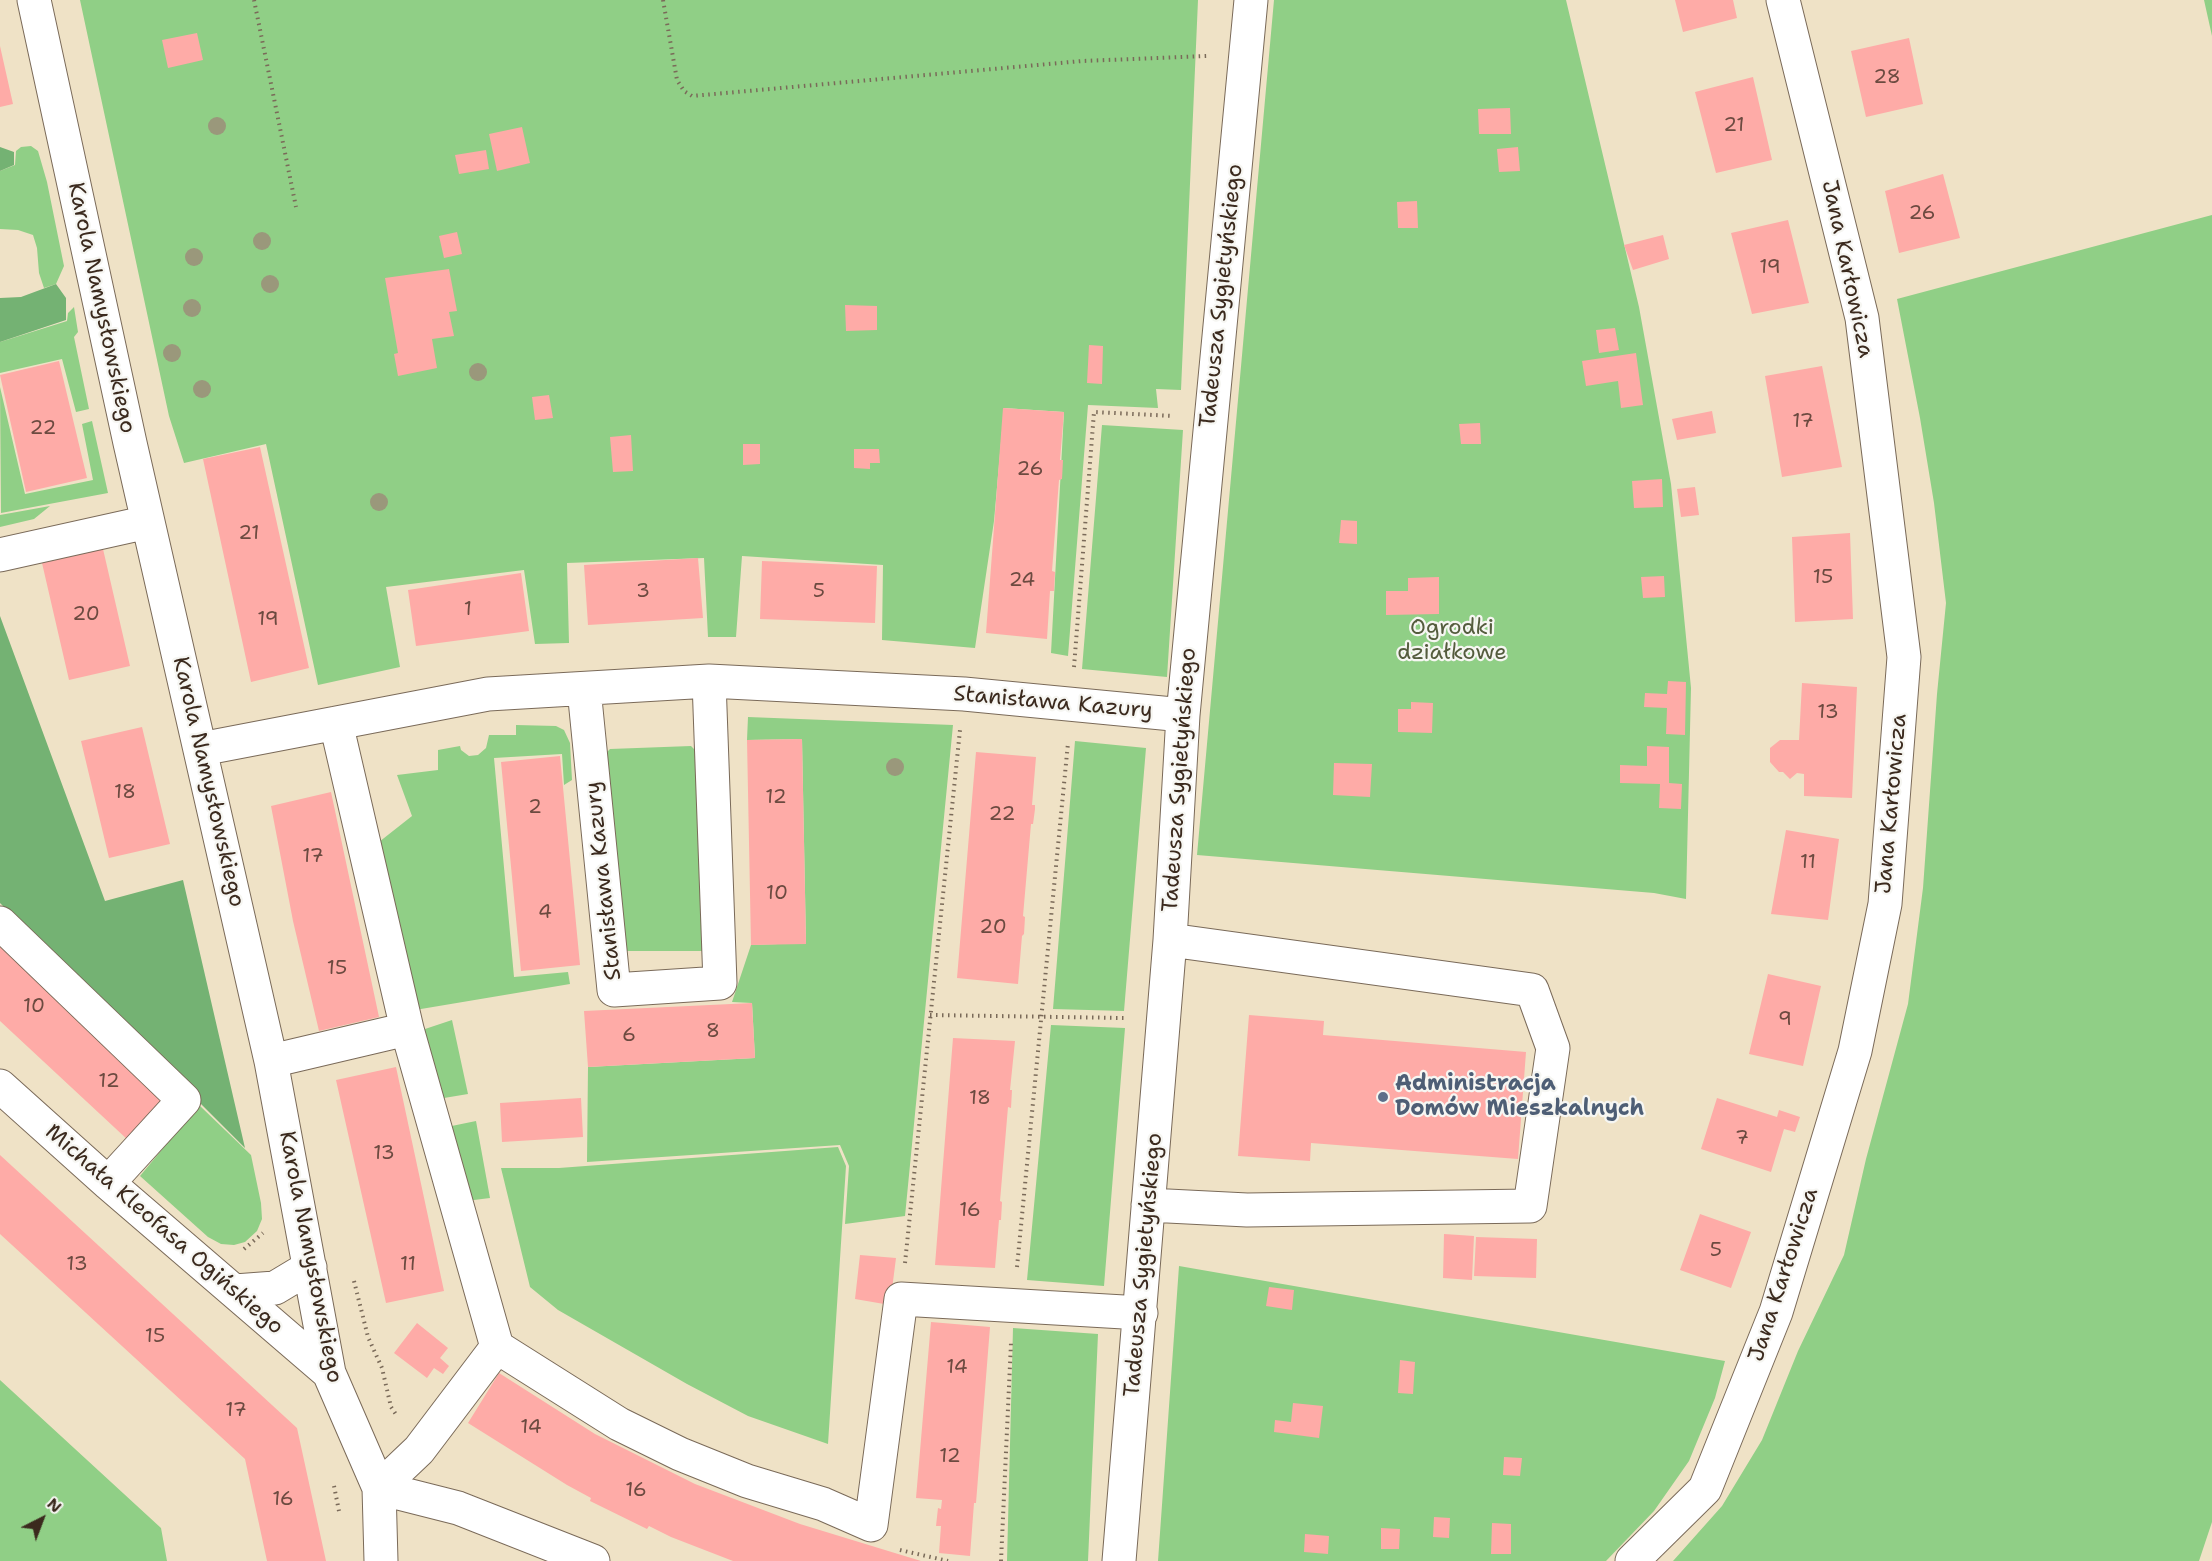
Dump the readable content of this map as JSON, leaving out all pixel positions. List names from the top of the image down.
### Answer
{
  "streets": {
    "street": [
      "Jana Karłowicza",
      "Tadeusza Sygietyńskiego",
      "Karola Namysłowskiego",
      "Stanisława Kazury",
      "Michała Kleofasa Ogińskiego"
    ]
  },
  "crossings": [
    ["Tadeusza Sygietyńskiego", "Stanisława Kazury"],
    ["Karola Namysłowskiego", "Stanisława Kazury"],
    ["Karola Namysłowskiego", "Michała Kleofasa Ogińskiego"]
  ],
  "parks": ["Ogrodki działkowe"],
  "places": ["Administracja Domów Mieszkalnych"],
  "house_numbers": [
    "28",
    "21",
    "26",
    "19",
    "17",
    "22",
    "26",
    "21",
    "15",
    "24",
    "3",
    "5",
    "1",
    "20",
    "19",
    "13",
    "18",
    "12",
    "2",
    "22",
    "17",
    "11",
    "10",
    "4",
    "20",
    "15",
    "10",
    "9",
    "8",
    "6",
    "12",
    "18",
    "7",
    "13",
    "16",
    "5",
    "13",
    "11",
    "15",
    "14",
    "17",
    "14",
    "12",
    "16",
    "16"
  ],
  "north": "top right"
}
